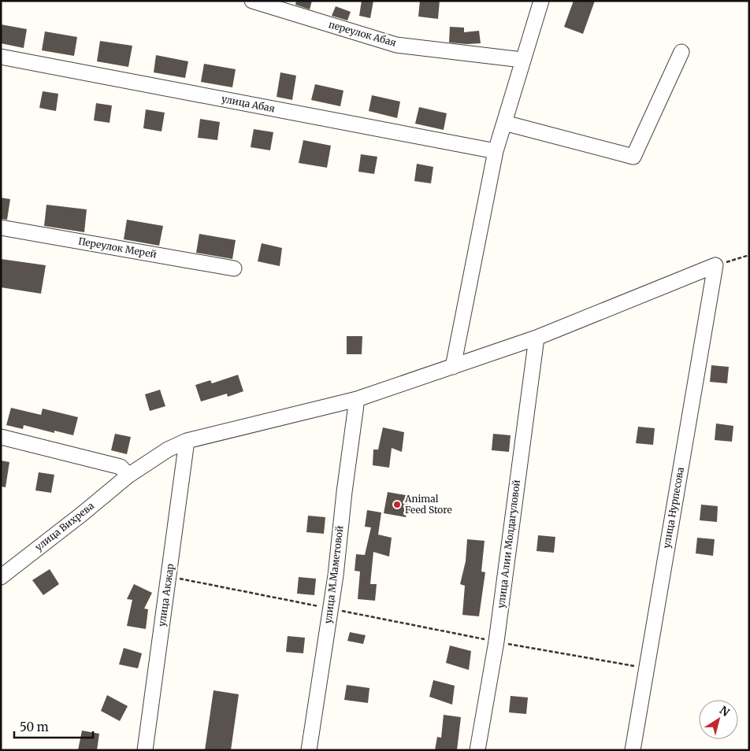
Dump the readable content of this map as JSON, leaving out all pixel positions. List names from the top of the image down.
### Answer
{
  "streets": {
    "street": [
      "переулок Абая",
      "улица Абая",
      "Переулок Мерей",
      "улица Нурпесова",
      "улица Вихрева",
      "улица Алии Молдагуловой",
      "улица М.Маметовой",
      "улица Акжар"
    ]
  },
  "crossings": [
    ["улица Нурпесова", "улица Вихрева"],
    ["улица Вихрева", "улица Алии Молдагуловой"],
    ["улица Вихрева", "улица М.Маметовой"],
    ["улица Вихрева", "улица Акжар"]
  ],
  "places": ["Animal Feed Store"],
  "scale_bar": "50 m",
  "north": "top right"
}
